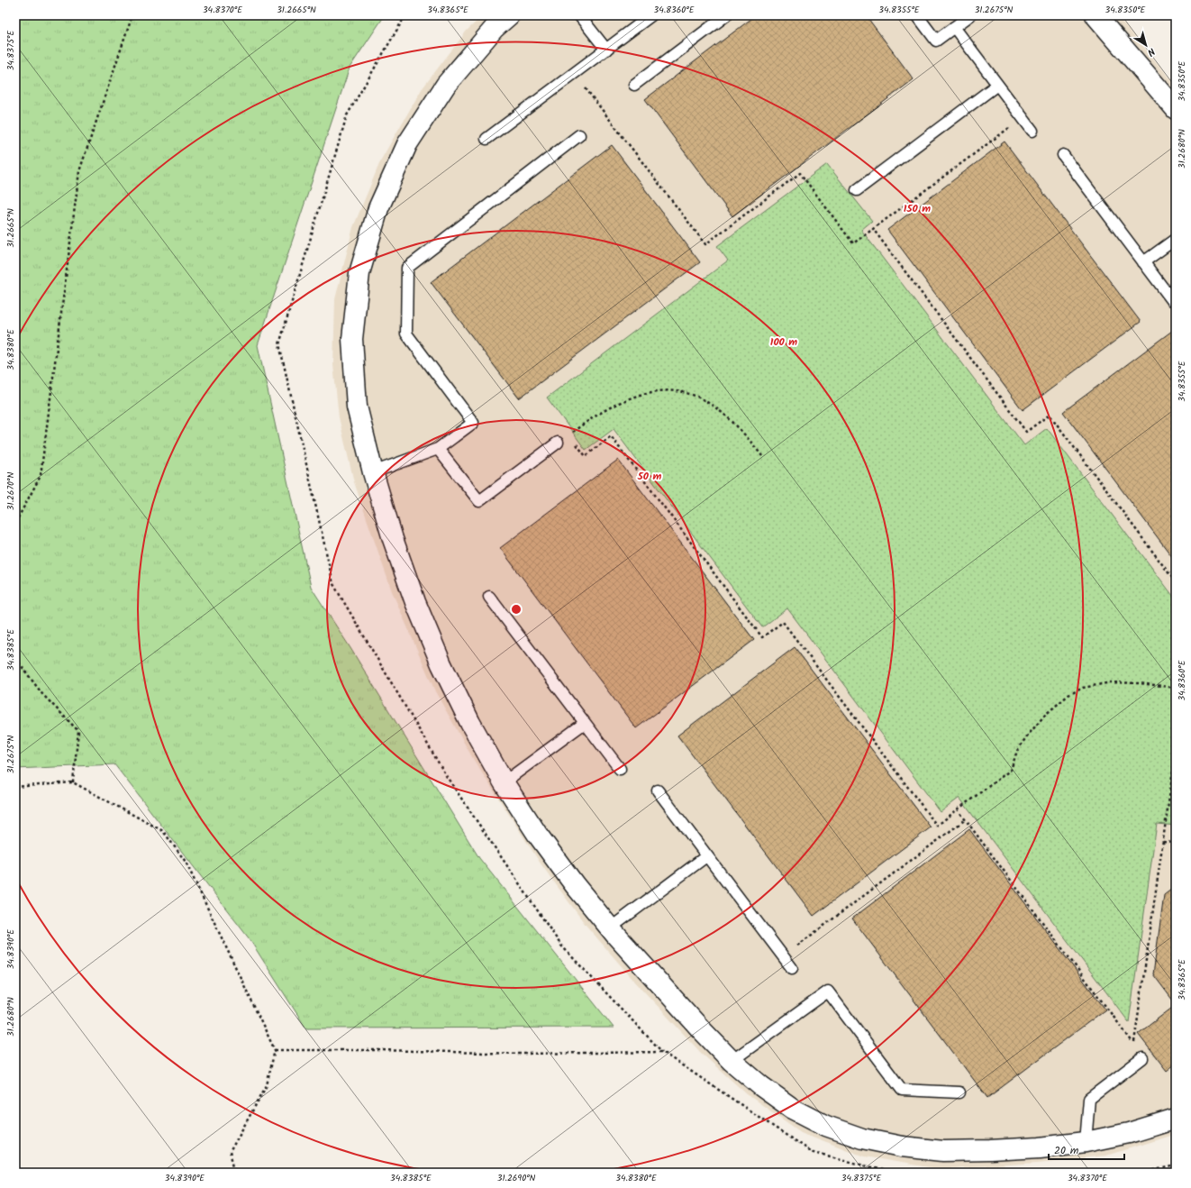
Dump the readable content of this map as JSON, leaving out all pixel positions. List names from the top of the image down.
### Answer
{
  "scale_bar": "20 m",
  "north": "bottom right",
  "coordinates": [
    "34.8370°E",
    "31.2665°N",
    "34.8365°E",
    "34.8360°E",
    "34.8355°E",
    "31.2675°N",
    "34.8350°E",
    "34.8375°E",
    "31.2680°N",
    "34.8380°E",
    "31.2670°N",
    "34.8385°E",
    "34.8390°E",
    "31.2690°N"
  ],
  "rings": ["150 m", "100 m", "50 m"]
}
